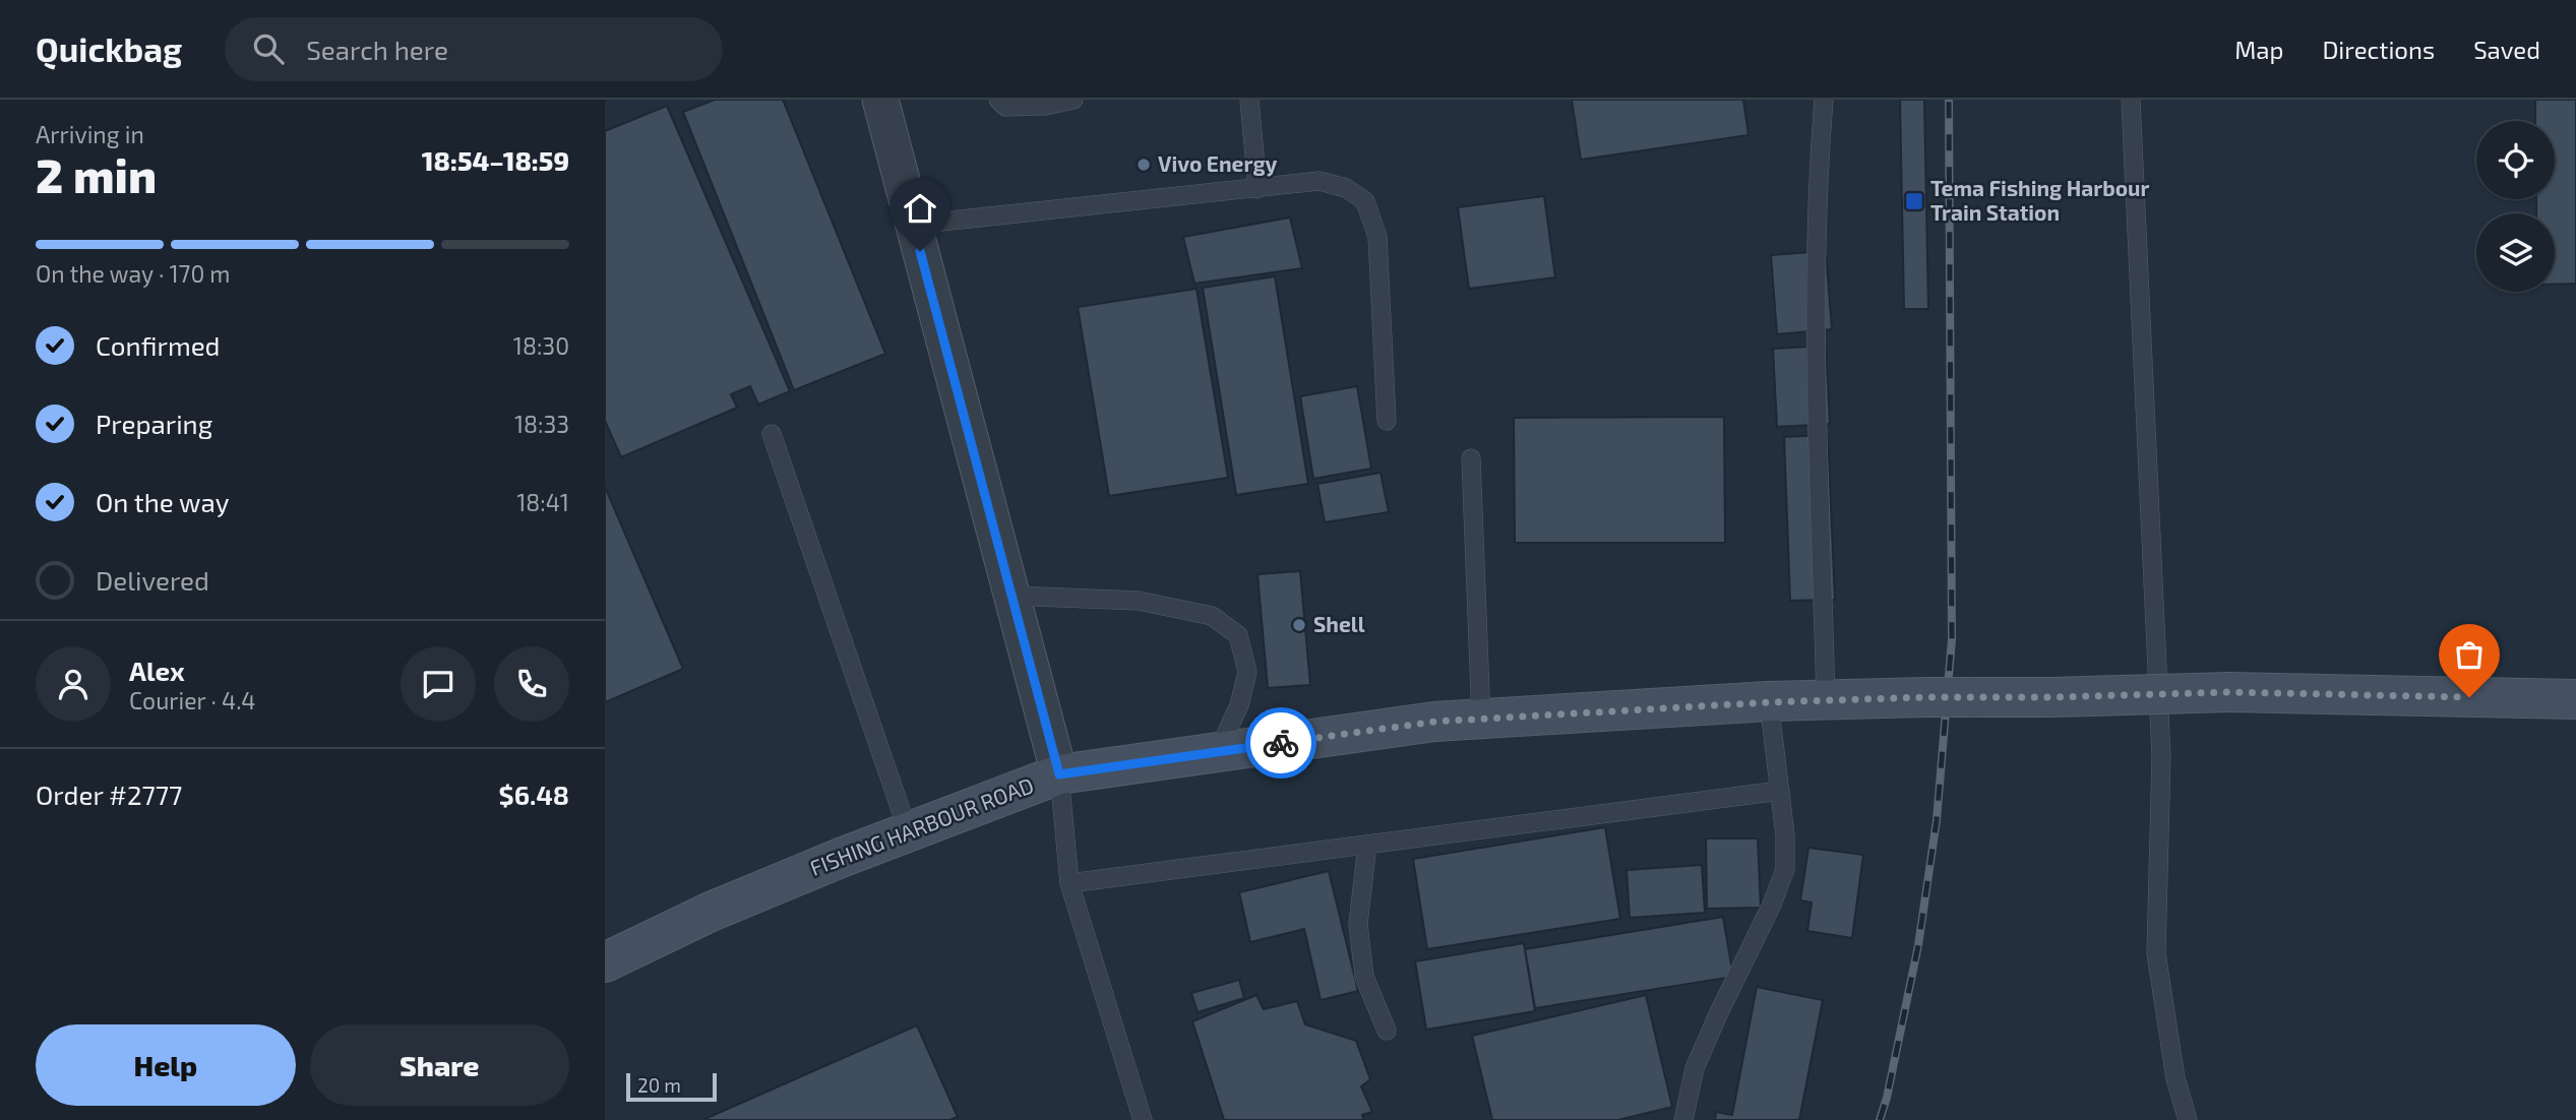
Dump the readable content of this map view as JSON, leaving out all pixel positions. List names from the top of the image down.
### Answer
{
  "streets": {
    "street": ["FISHING HARBOUR ROAD"]
  },
  "places": {
    "other": ["Vivo Energy", "Shell"],
    "transit": ["Tema Fishing Harbour Train Station"]
  },
  "scale_bar": "20 m",
  "page": {
    "header": "Quickbag",
    "search": "Search here",
    "nav": ["Map", "Directions", "Saved"],
    "heading": ["2 min", "Arriving in", "18:54–18:59"],
    "panel": [
      "Alex",
      "Courier · 4.4",
      "Order #2777",
      "$6.48"
    ],
    "bar": "On the way · 170 m",
    "list": [
      ["Confirmed", "18:30"],
      ["Preparing", "18:33"],
      ["On the way", "18:41"],
      "Delivered"
    ],
    "buttons": ["Help", "Share"],
    "scale": "20 m"
  }
}
